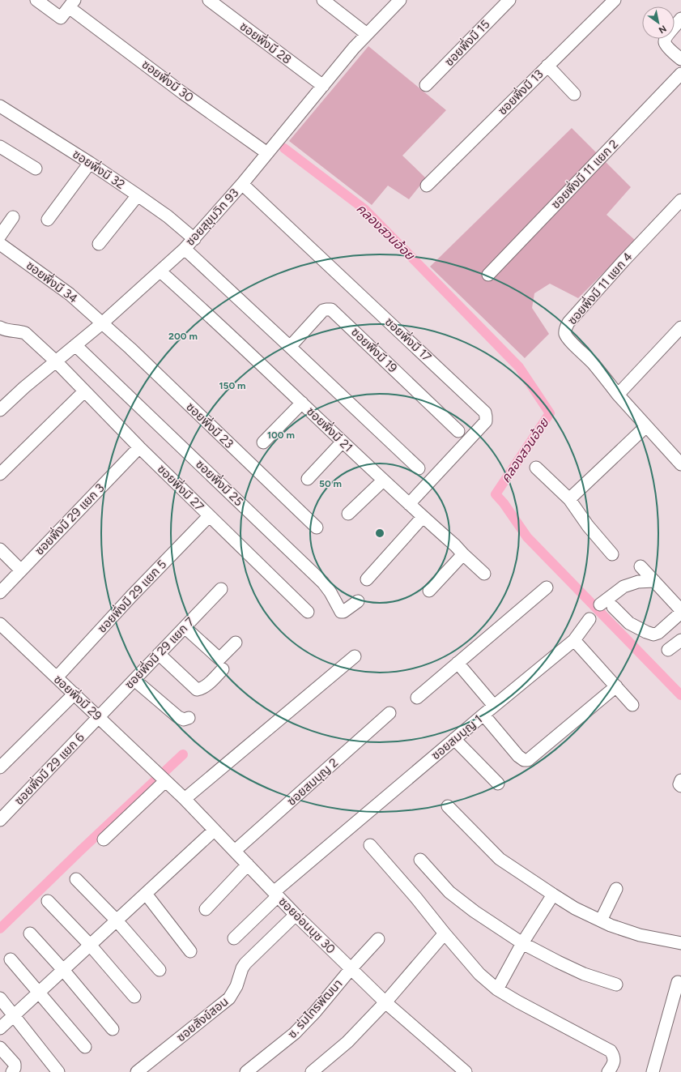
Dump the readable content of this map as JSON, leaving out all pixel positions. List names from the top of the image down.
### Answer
{
  "streets": {
    "street": [
      "ซอยพึ่งมี 28",
      "ซอยพึ่งมี 15",
      "ซอยพึ่งมี 30",
      "ซอยพึ่งมี 13",
      "ซอยพึ่งมี 32",
      "ซอยพึ่งมี 11 แยก 2",
      "ซอยสุขุมวิท 93",
      "ซอยพึ่งมี 34",
      "ซอยพึ่งมี 11 แยก 4",
      "ซอยพึ่งมี 17",
      "ซอยพึ่งมี 19",
      "ซอยพึ่งมี 23",
      "ซอยพึ่งมี 21",
      "ซอยพึ่งมี 25",
      "ซอยพึ่งมี 27",
      "ซอยพึ่งมี 29 แยก 3",
      "ซอยพึ่งมี 29 แยก 5",
      "ซอยพึ่งมี 29 แยก 7",
      "ซอยพึ่งมี 29",
      "ซอยสมบุญ 1",
      "ซอยพึ่งมี 29 แยก 6",
      "ซอยสมบุญ 2",
      "ซอยอ่อนนุช 30",
      "ซ. ร่มไทรพัฒนา",
      "ซอยสังข์สอน"
    ]
  },
  "crossings": [
    ["ซอยพึ่งมี 28", "ซอยสุขุมวิท 93"],
    ["ซอยพึ่งมี 30", "ซอยสุขุมวิท 93"],
    ["ซอยพึ่งมี 32", "ซอยสุขุมวิท 93"],
    ["ซอยสุขุมวิท 93", "ซอยพึ่งมี 34"],
    ["ซอยสุขุมวิท 93", "ซอยพึ่งมี 17"],
    ["ซอยสุขุมวิท 93", "ซอยพึ่งมี 23"],
    ["ซอยสุขุมวิท 93", "ซอยพึ่งมี 21"],
    ["ซอยสุขุมวิท 93", "ซอยพึ่งมี 25"],
    ["ซอยสุขุมวิท 93", "ซอยพึ่งมี 27"],
    ["ซอยพึ่งมี 34", "ซอยพึ่งมี 23"],
    ["ซอยพึ่งมี 17", "ซอยพึ่งมี 21"],
    ["ซอยพึ่งมี 27", "ซอยพึ่งมี 29 แยก 3"],
    ["ซอยพึ่งมี 27", "ซอยพึ่งมี 29 แยก 5"],
    ["ซอยพึ่งมี 29 แยก 5", "ซอยพึ่งมี 29"],
    ["ซอยพึ่งมี 29 แยก 7", "ซอยพึ่งมี 29"],
    ["ซอยพึ่งมี 29 แยก 7", "ซอยพึ่งมี 29 แยก 6"],
    ["ซอยพึ่งมี 29", "ซอยพึ่งมี 29 แยก 6"],
    ["ซอยพึ่งมี 29", "ซอยอ่อนนุช 30"],
    ["ซอยสมบุญ 1", "ซอยอ่อนนุช 30"],
    ["ซอยสมบุญ 2", "ซอยอ่อนนุช 30"],
    ["ซอยอ่อนนุช 30", "ซ. ร่มไทรพัฒนา"],
    ["ซอยอ่อนนุช 30", "ซอยสังข์สอน"]
  ],
  "water": ["คลองสวนอ้อย"],
  "north": "bottom right",
  "rings": [
    "200 m",
    "150 m",
    "100 m",
    "50 m"
  ]
}
